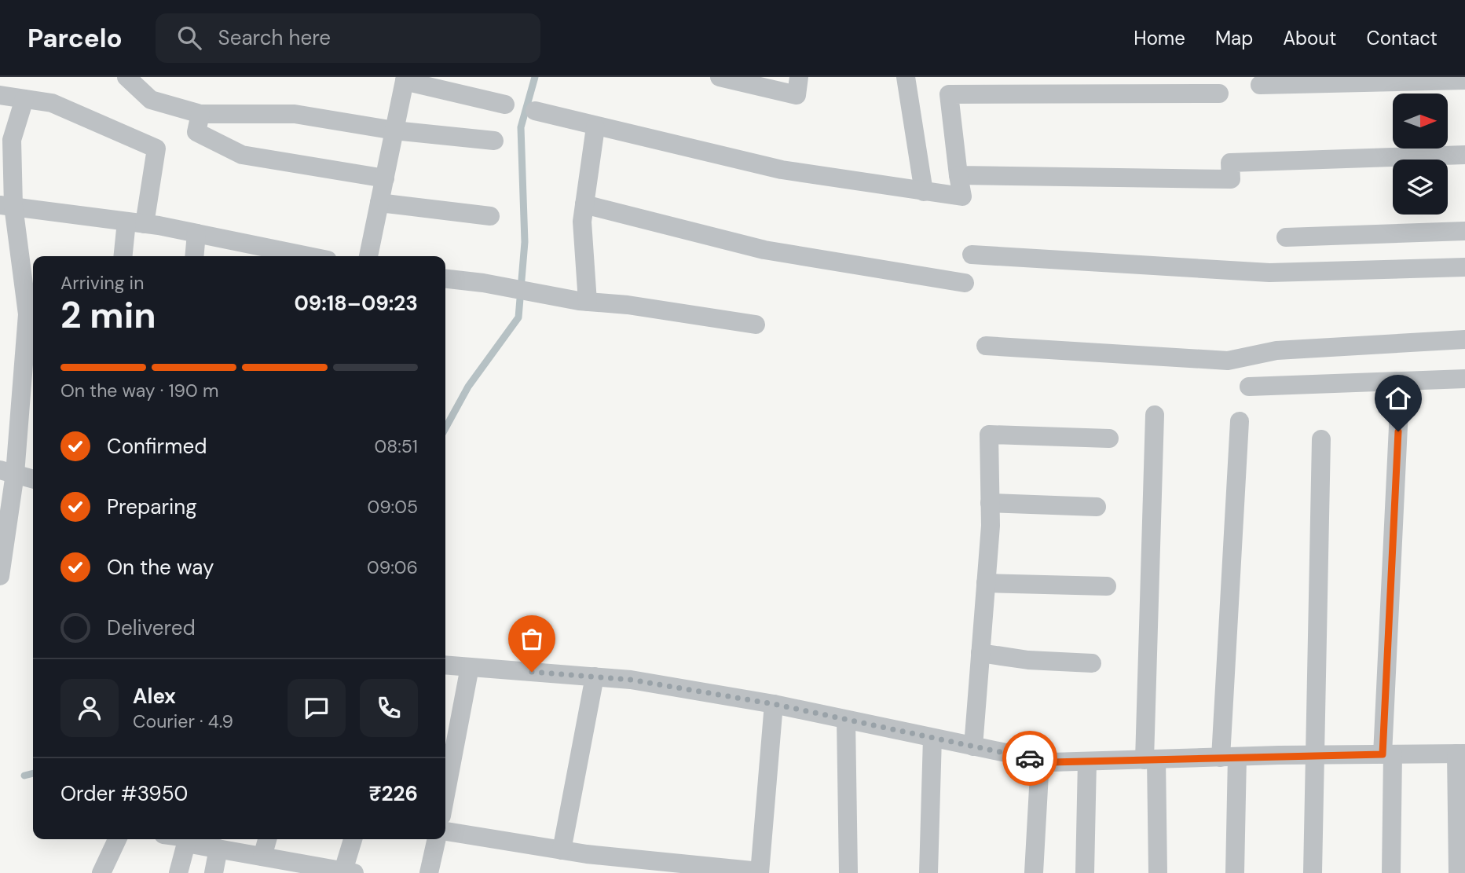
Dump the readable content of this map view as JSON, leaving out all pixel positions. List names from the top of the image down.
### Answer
{
  "north": "right",
  "page": {
    "header": "Parcelo",
    "search": "Search here",
    "nav": [
      "Home",
      "Map",
      "About",
      "Contact"
    ],
    "heading": ["2 min", "Arriving in", "09:18–09:23"],
    "panel": [
      "Alex",
      "Courier · 4.9",
      "Order #3950",
      "₹226"
    ],
    "bar": "On the way · 190 m",
    "list": [
      ["Confirmed", "08:51"],
      ["Preparing", "09:05"],
      ["On the way", "09:06"],
      "Delivered"
    ]
  }
}
